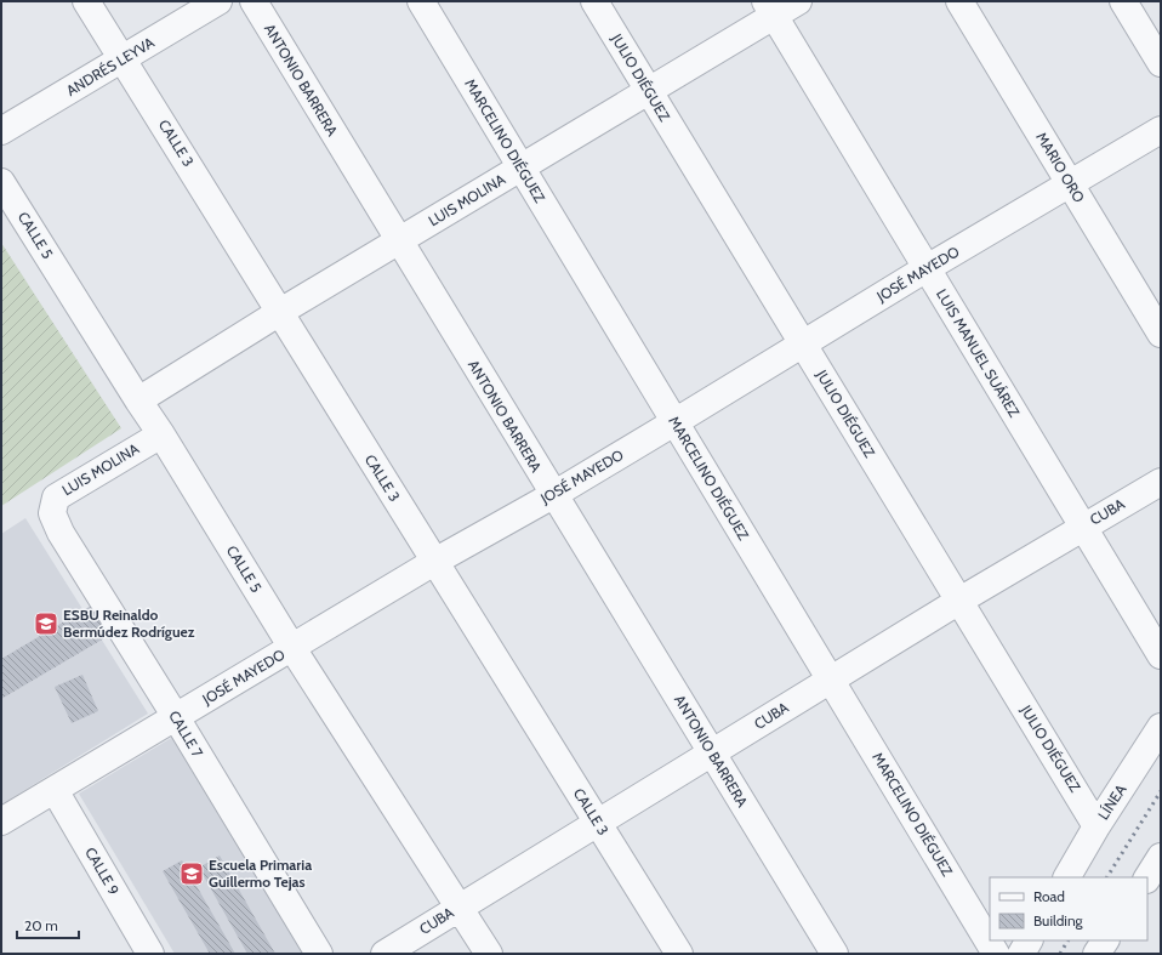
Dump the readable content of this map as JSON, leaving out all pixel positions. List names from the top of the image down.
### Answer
{
  "streets": {
    "street": [
      "ANDRÉS LEYVA",
      "JULIO DIÉGUEZ",
      "ANTONIO BARRERA",
      "MARCELINO DIÉGUEZ",
      "CALLE 3",
      "MARIO ORO",
      "LUIS MOLINA",
      "CALLE 5",
      "JOSÉ MAYEDO",
      "LUIS MANUEL SUÁREZ",
      "CUBA",
      "CALLE 7",
      "LÍNEA",
      "CALLE 9"
    ]
  },
  "crossings": [
    ["ANDRÉS LEYVA", "CALLE 3"],
    ["JULIO DIÉGUEZ", "LUIS MOLINA"],
    ["JULIO DIÉGUEZ", "JOSÉ MAYEDO"],
    ["JULIO DIÉGUEZ", "CUBA"],
    ["JULIO DIÉGUEZ", "LÍNEA"],
    ["ANTONIO BARRERA", "LUIS MOLINA"],
    ["ANTONIO BARRERA", "JOSÉ MAYEDO"],
    ["ANTONIO BARRERA", "CUBA"],
    ["MARCELINO DIÉGUEZ", "LUIS MOLINA"],
    ["MARCELINO DIÉGUEZ", "JOSÉ MAYEDO"],
    ["MARCELINO DIÉGUEZ", "CUBA"],
    ["CALLE 3", "LUIS MOLINA"],
    ["CALLE 3", "JOSÉ MAYEDO"],
    ["CALLE 3", "CUBA"],
    ["MARIO ORO", "JOSÉ MAYEDO"],
    ["LUIS MOLINA", "CALLE 5"],
    ["LUIS MOLINA", "LUIS MANUEL SUÁREZ"],
    ["LUIS MOLINA", "CALLE 7"],
    ["CALLE 5", "JOSÉ MAYEDO"],
    ["CALLE 5", "CUBA"],
    ["JOSÉ MAYEDO", "LUIS MANUEL SUÁREZ"],
    ["JOSÉ MAYEDO", "CALLE 7"],
    ["JOSÉ MAYEDO", "CALLE 9"],
    ["LUIS MANUEL SUÁREZ", "CUBA"]
  ],
  "places": {
    "school or university": ["ESBU Reinaldo Bermúdez Rodríguez", "Escuela Primaria Guillermo Tejas"]
  },
  "legend": ["Road", "Building"],
  "scale_bar": "20 m"
}
